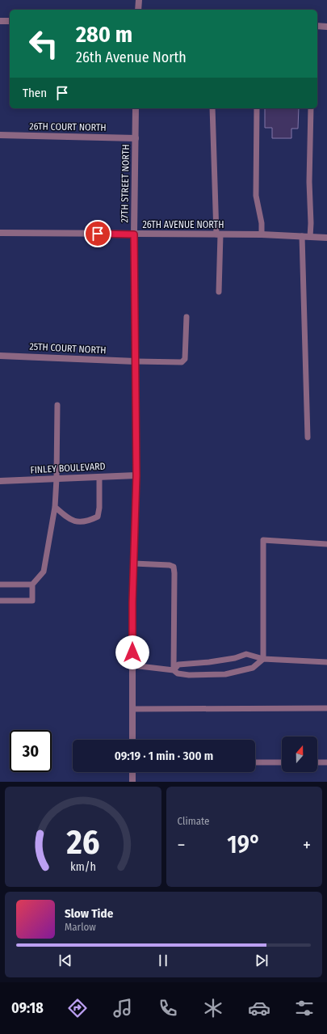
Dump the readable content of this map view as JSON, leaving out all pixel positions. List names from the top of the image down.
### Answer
{
  "streets": {
    "street": [
      "26TH COURT NORTH",
      "27TH STREET NORTH",
      "26TH AVENUE NORTH",
      "25TH COURT NORTH",
      "FINLEY BOULEVARD"
    ]
  },
  "crossings": [
    ["26TH COURT NORTH", "27TH STREET NORTH"],
    ["27TH STREET NORTH", "26TH AVENUE NORTH"],
    ["27TH STREET NORTH", "25TH COURT NORTH"],
    ["27TH STREET NORTH", "FINLEY BOULEVARD"]
  ],
  "north": "top",
  "page": {
    "turn": ["280 m", "26th Avenue North"],
    "then": "Then",
    "limit": "30",
    "trip": "09:19 · 1 min · 300 m",
    "tile": "Climate",
    "heat": ["−", "19°", "+"],
    "song": ["Slow Tide", "Marlow"],
    "tabs": "09:18",
    "gauge": ["26", "km/h"]
  }
}
